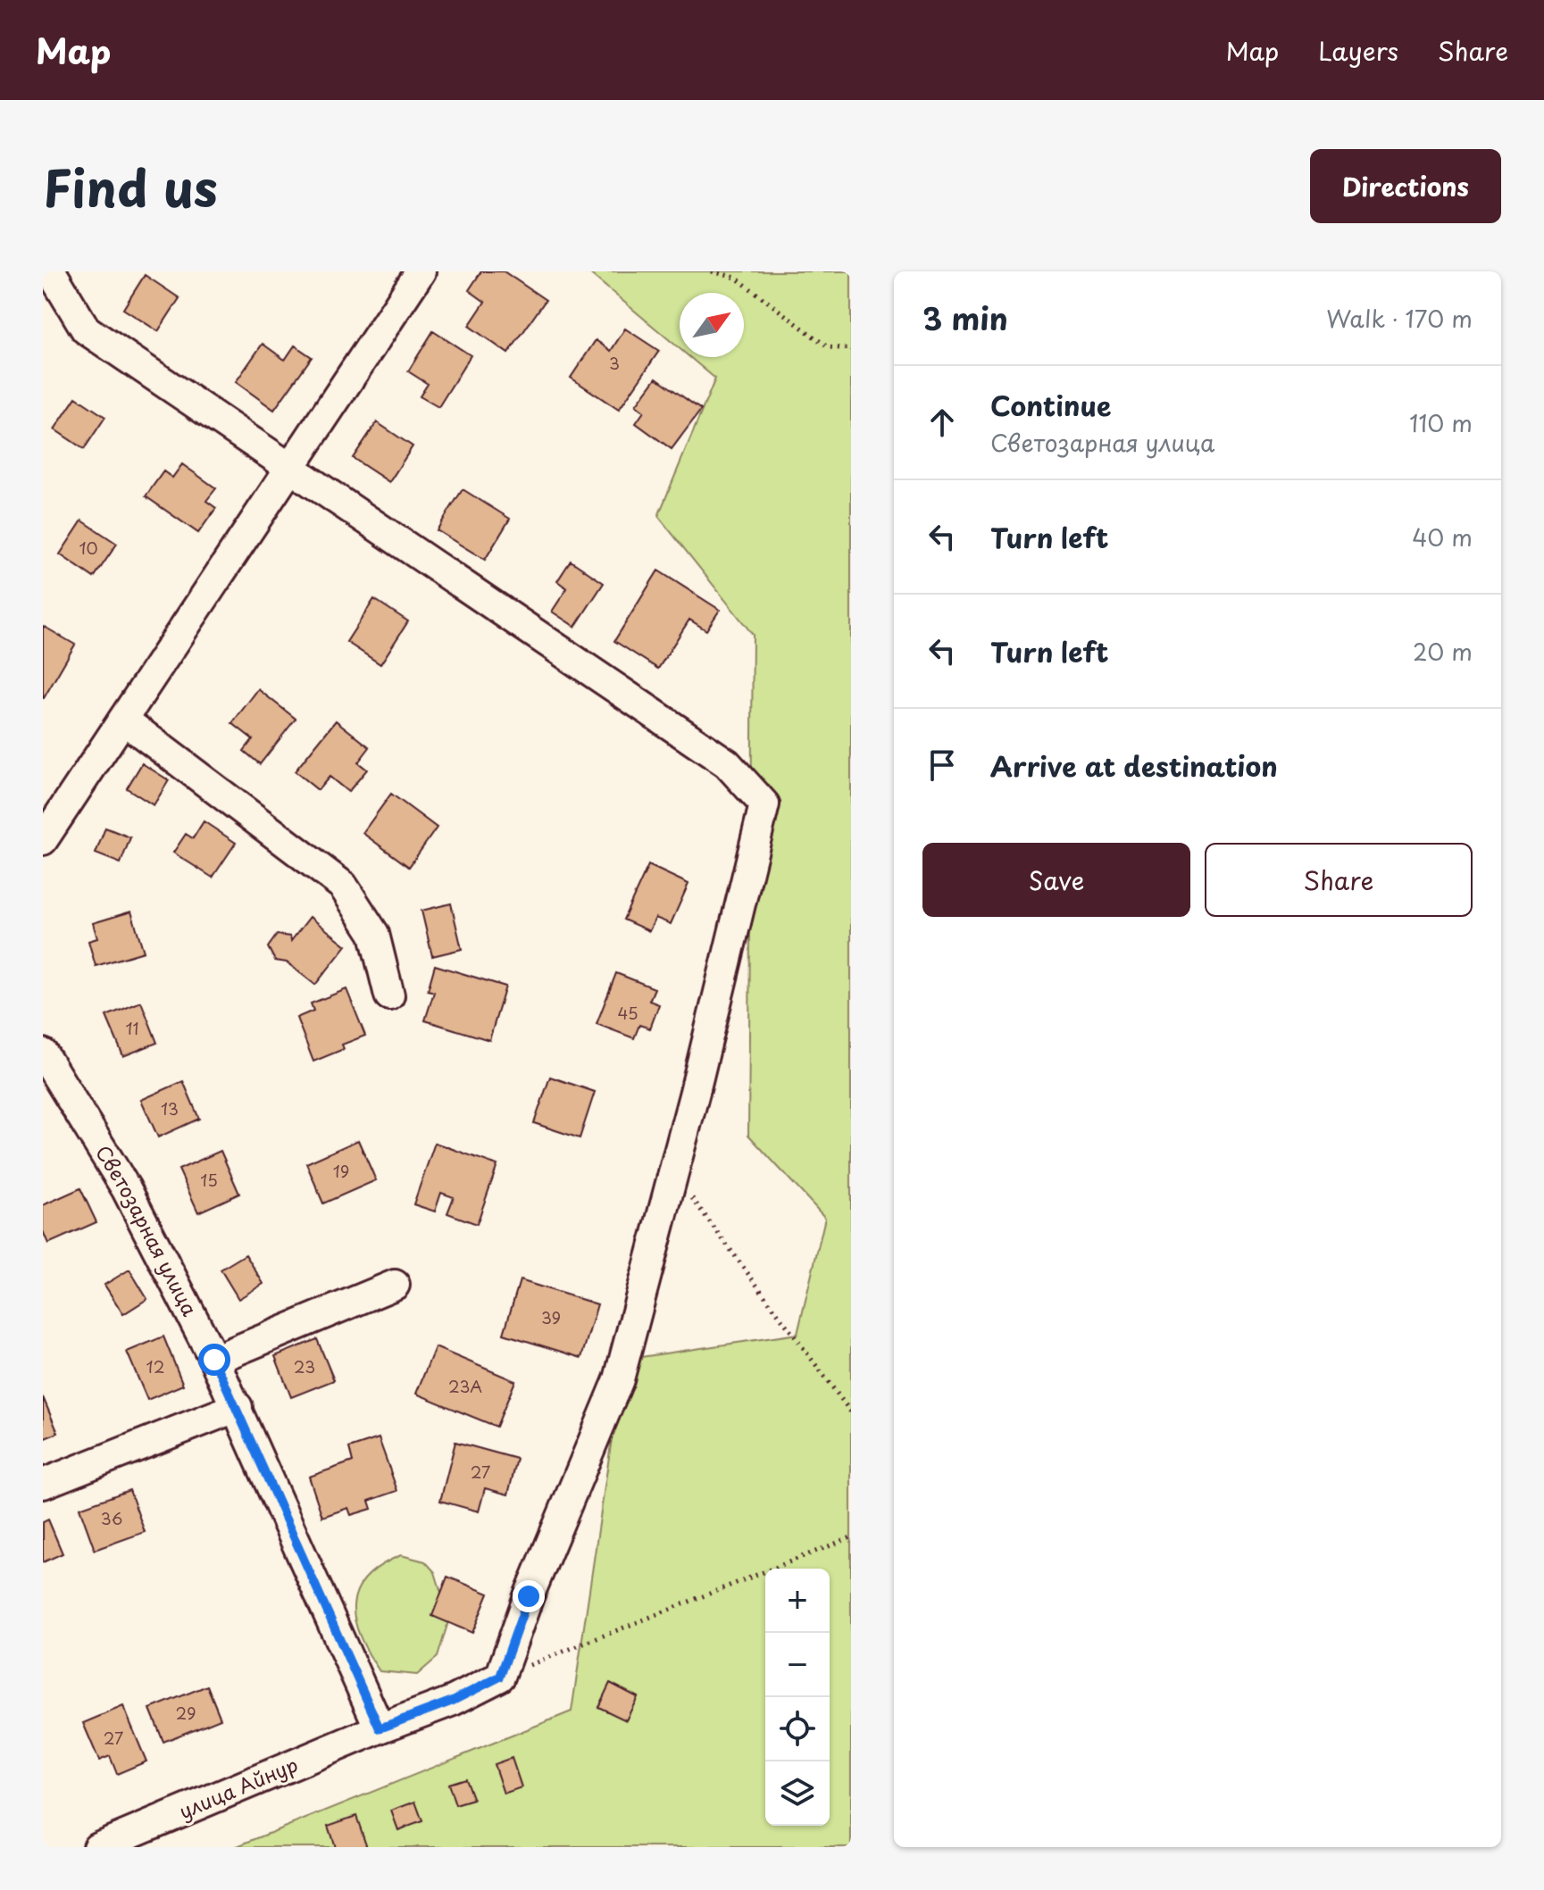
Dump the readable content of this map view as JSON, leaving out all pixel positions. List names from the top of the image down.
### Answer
{
  "streets": {
    "street": ["Светозарная улица", "улица Айнур"]
  },
  "crossings": [
    ["Светозарная улица", "улица Айнур"]
  ],
  "house_numbers": [
    "3",
    "10",
    "45",
    "11",
    "13",
    "19",
    "15",
    "39",
    "12",
    "23",
    "23А",
    "27",
    "36",
    "29",
    "27"
  ],
  "north": "top right",
  "page": {
    "header": "Map",
    "nav": ["Map", "Layers", "Share"],
    "title": "Find us",
    "buttons": [
      "Directions",
      ["Save", "Share"]
    ],
    "heading": ["3 min", "Walk · 170 m"],
    "list": [
      ["Continue", "Светозарная улица", "110 m"],
      ["Turn left", "40 m"],
      ["Turn left", "20 m"],
      "Arrive at destination"
    ],
    "map_buttons": ["+", "−"]
  }
}
